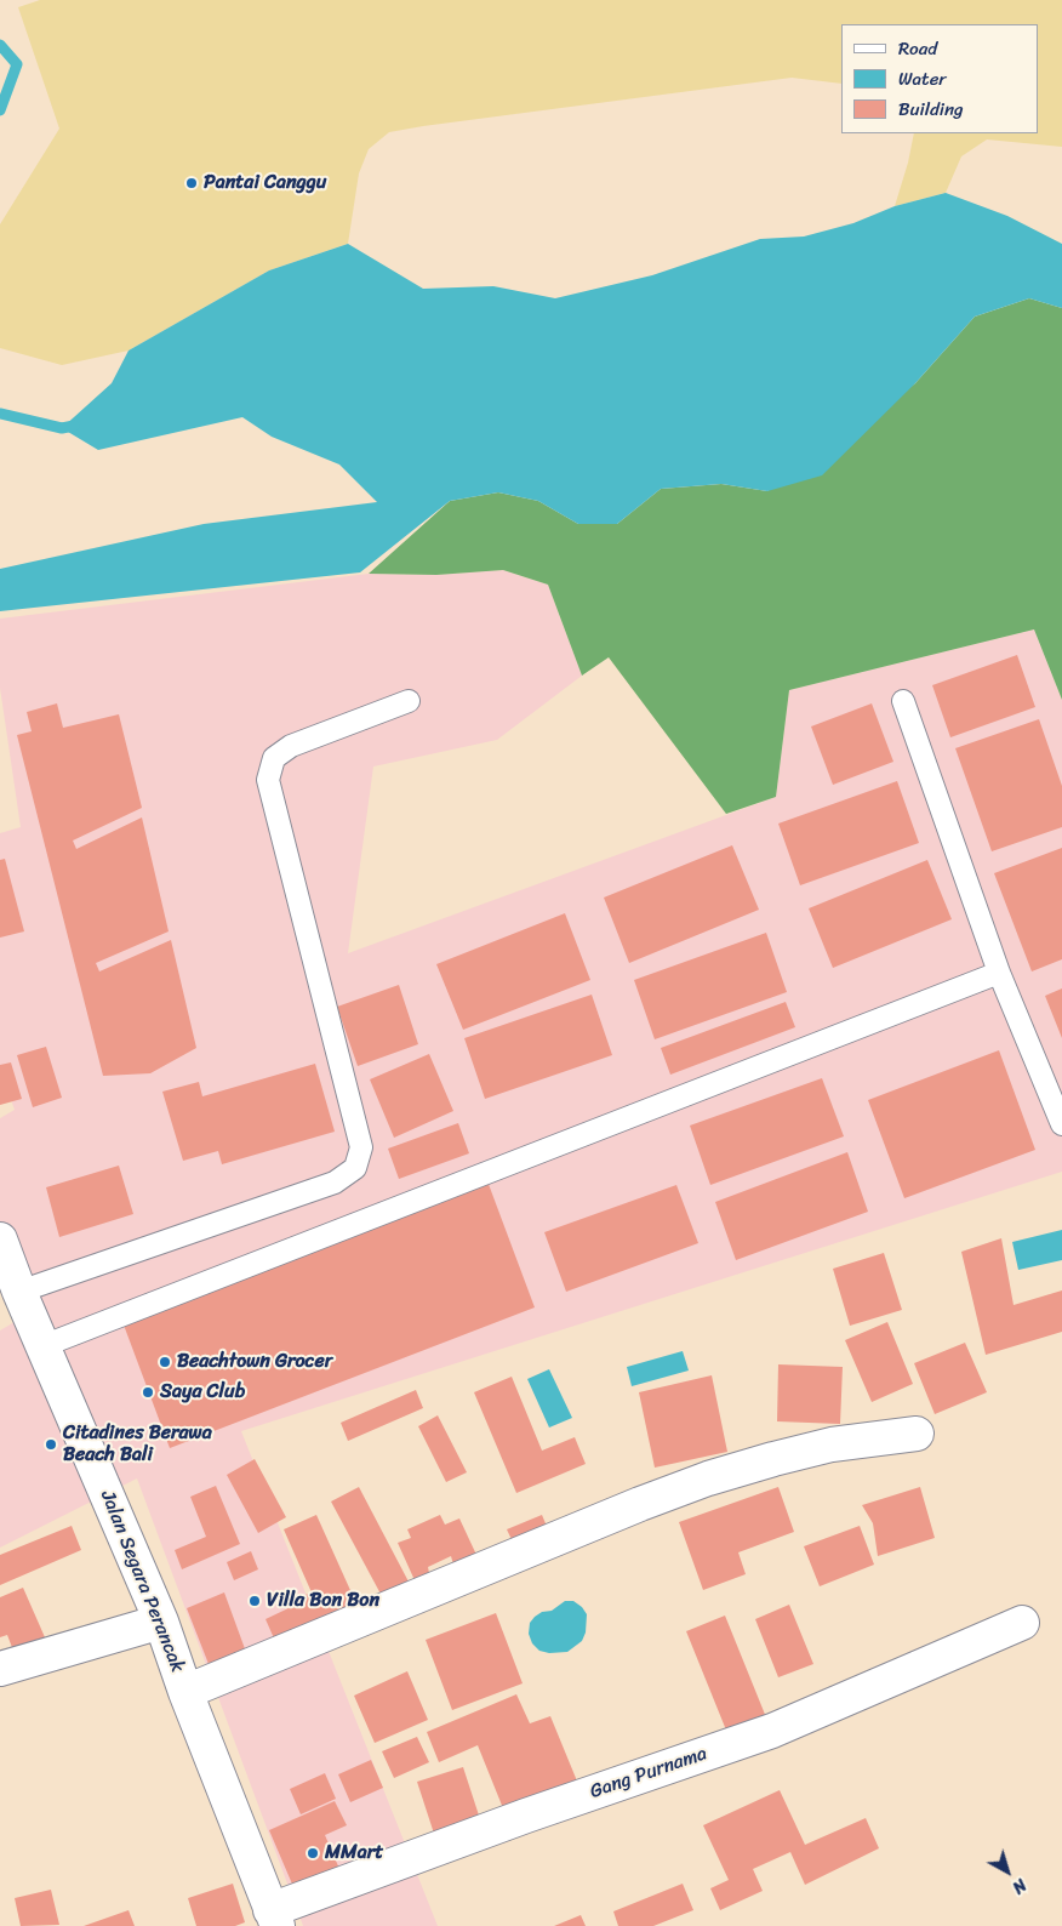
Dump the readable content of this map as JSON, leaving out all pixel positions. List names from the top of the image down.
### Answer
{
  "streets": {
    "street": ["Jalan Segara Perancak", "Gang Purnama"]
  },
  "crossings": [
    ["Jalan Segara Perancak", "Gang Purnama"]
  ],
  "places": [
    "Pantai Canggu",
    "Beachtown Grocer",
    "Saya Club",
    "Citadines Berawa Beach Bali",
    "Villa Bon Bon",
    "MMart"
  ],
  "legend": ["Road", "Water", "Building"],
  "north": "bottom right"
}
